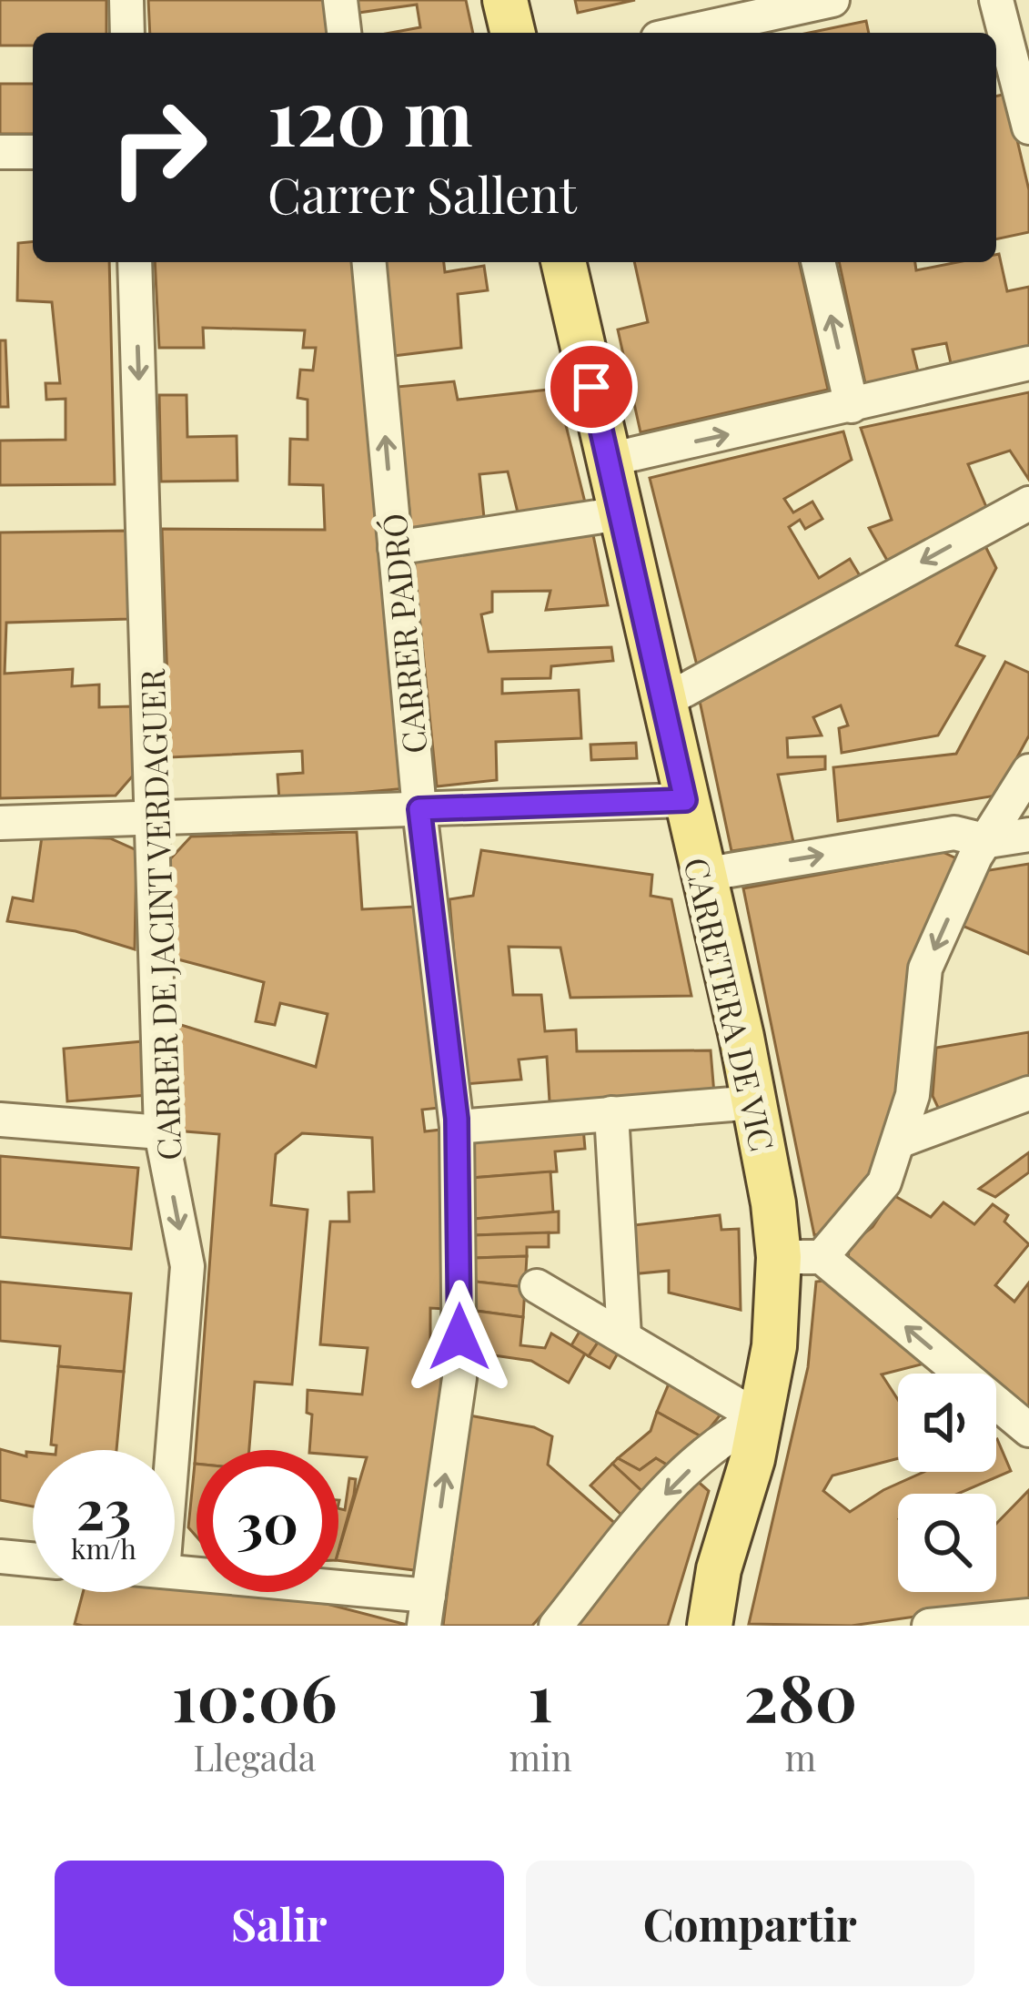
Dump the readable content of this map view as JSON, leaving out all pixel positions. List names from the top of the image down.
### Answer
{
  "streets": {
    "main road": ["CARRETERA DE VIC"],
    "street": ["CARRER PADRÓ", "CARRER DE JACINT VERDAGUER"]
  },
  "one_way": ["CARRER PADRÓ", "CARRER DE JACINT VERDAGUER"],
  "page": {
    "turn": ["120 m", "Carrer Sallent"],
    "speed": "23 km/h",
    "limit": "30",
    "eta": [
      "10:06",
      "Llegada",
      "1",
      "min",
      "280",
      "m"
    ],
    "buttons": ["Salir", "Compartir"]
  }
}
